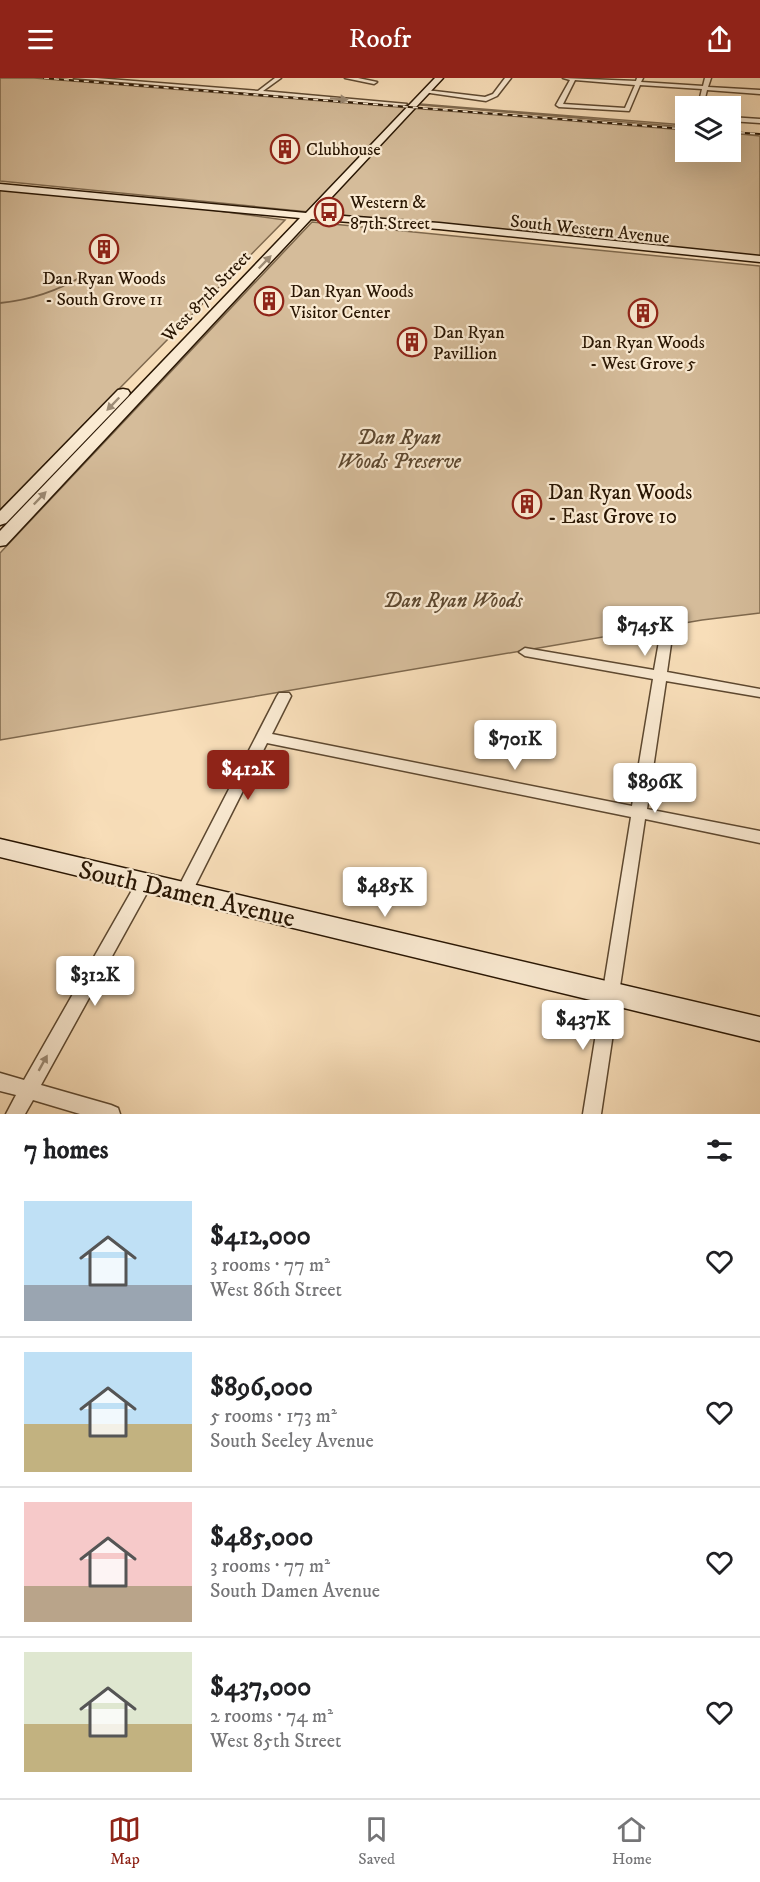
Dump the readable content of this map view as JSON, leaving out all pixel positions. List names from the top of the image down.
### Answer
{
  "streets": {
    "main road": ["South Western Avenue", "West 87th Street", "South Damen Avenue"]
  },
  "crossings": [
    ["South Western Avenue", "West 87th Street"]
  ],
  "parks": ["Dan Ryan Woods Preserve", "Dan Ryan Woods"],
  "places": {
    "building": [
      "Clubhouse",
      "Dan Ryan Woods - South Grove 11",
      "Dan Ryan Woods Visitor Center",
      "Dan Ryan Woods - West Grove 5",
      "Dan Ryan Pavillion",
      "Dan Ryan Woods - East Grove 10"
    ],
    "bus stop": ["Western & 87th Street"]
  },
  "page": {
    "header": "Roofr",
    "price": [
      "$745K",
      "$701K",
      "$412K",
      "$896K",
      "$485K",
      "$312K",
      "$437K"
    ],
    "heading": "7 homes",
    "list": [
      {
        "name": "$412,000",
        "note": "3 rooms · 77 m² · West 86th Street"
      },
      {
        "name": "$896,000",
        "note": "5 rooms · 173 m² · South Seeley Avenue"
      },
      {
        "name": "$485,000",
        "note": "3 rooms · 77 m² · South Damen Avenue"
      },
      {
        "name": "$437,000",
        "note": "2 rooms · 74 m² · West 85th Street"
      }
    ],
    "tabs": ["Map", "Saved", "Home"]
  }
}
